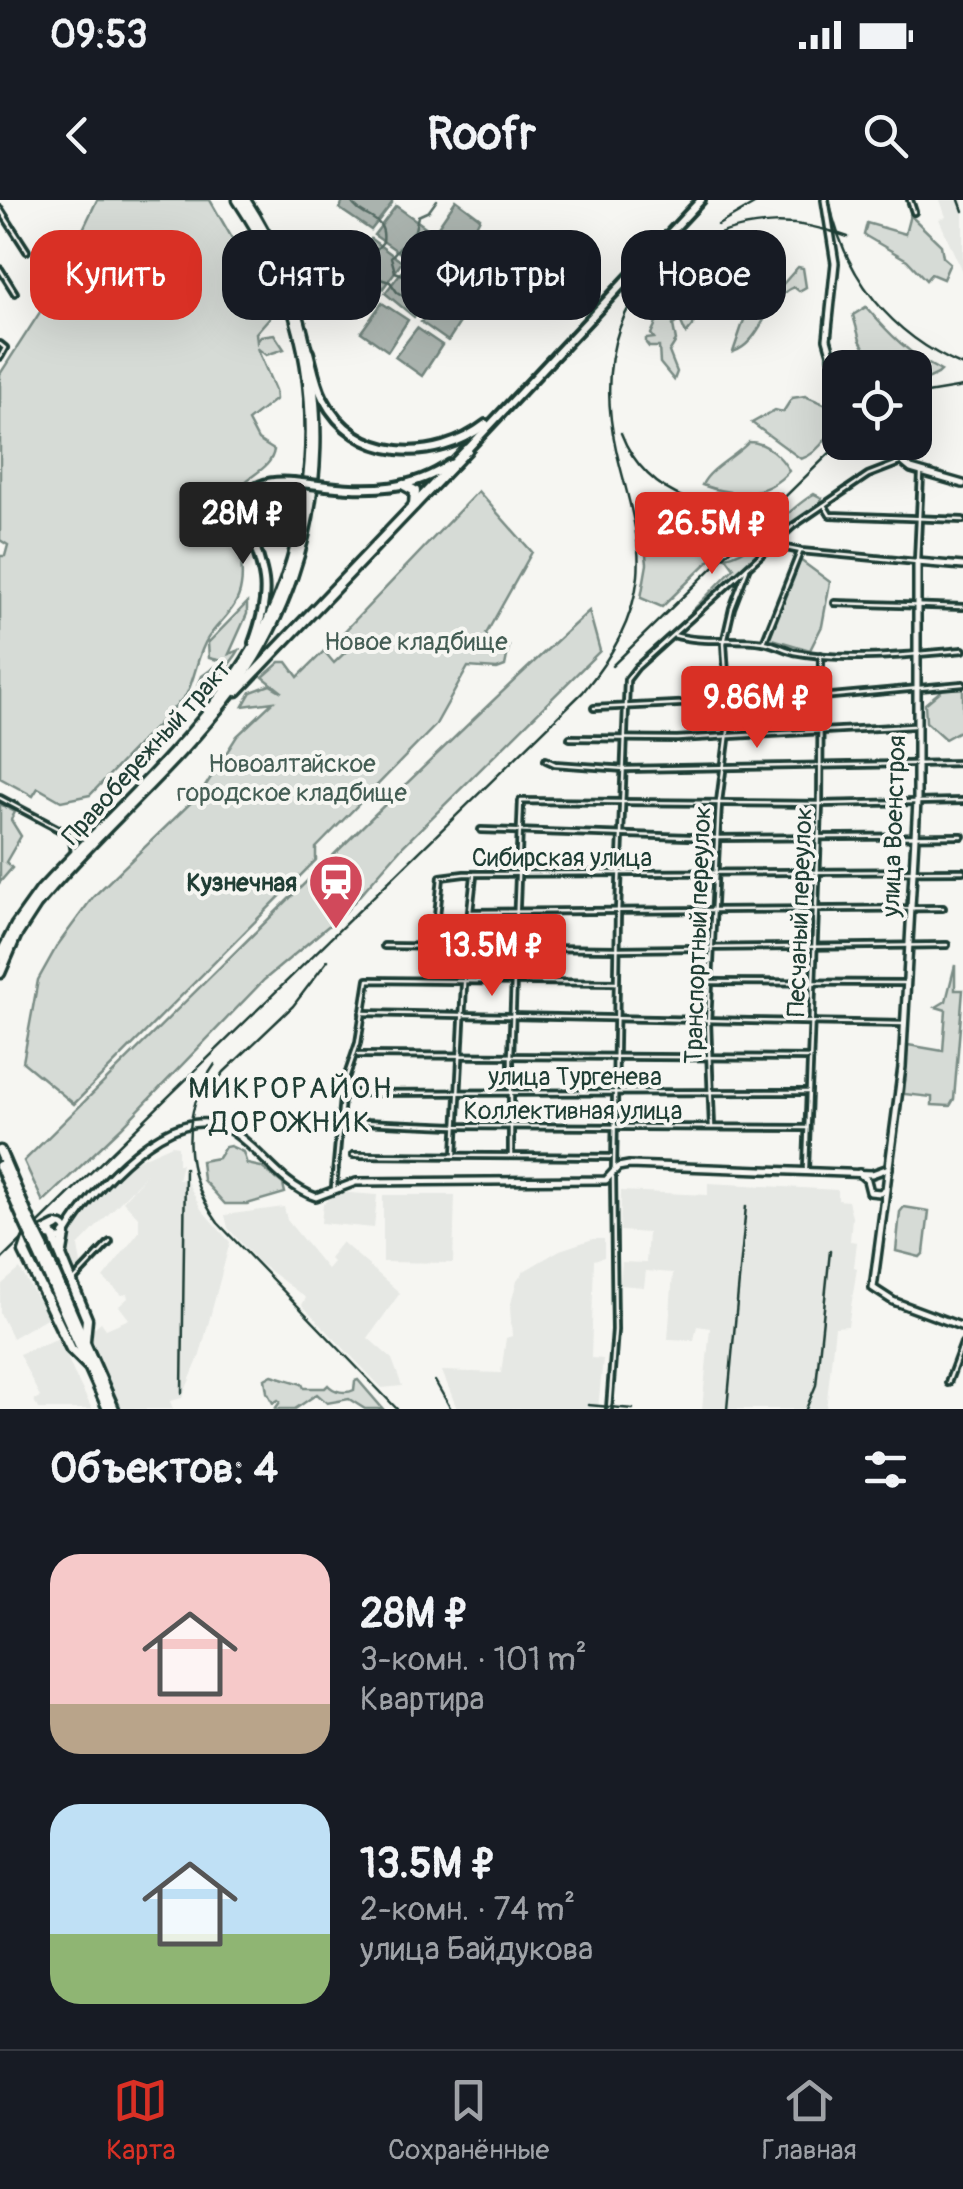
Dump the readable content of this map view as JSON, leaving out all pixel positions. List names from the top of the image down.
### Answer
{
  "streets": {
    "highway": ["Правобережный тракт"],
    "street": [
      "улица Военстроя",
      "Сибирская улица",
      "Песчаный переулок",
      "Транспортный переулок",
      "улица Тургенева",
      "Коллективная улица"
    ]
  },
  "crossings": [
    ["улица Военстроя", "Сибирская улица"],
    ["Сибирская улица", "Песчаный переулок"],
    ["Сибирская улица", "Транспортный переулок"],
    ["Песчаный переулок", "улица Тургенева"],
    ["Песчаный переулок", "Коллективная улица"],
    ["Транспортный переулок", "улица Тургенева"],
    ["Транспортный переулок", "Коллективная улица"]
  ],
  "districts": ["МИКРОРАЙОН ДОРОЖНИК"],
  "parks": ["Новое кладбище", "Новоалтайское городское кладбище"],
  "places": {
    "station": ["Кузнечная"]
  },
  "page": {
    "status": "09:53",
    "header": "Roofr",
    "chip": [
      "Купить",
      "Снять",
      "Фильтры",
      "Новое"
    ],
    "price": [
      "28M ₽",
      "26.5M ₽",
      "9.86M ₽",
      "13.5M ₽"
    ],
    "heading": "Объектов: 4",
    "list": [
      {
        "name": "28M ₽",
        "note": "3-комн. · 101 m² · Квартира"
      },
      {
        "name": "13.5M ₽",
        "note": "2-комн. · 74 m² · улица Байдукова"
      }
    ],
    "tabs": ["Карта", "Сохранённые", "Главная"]
  }
}
